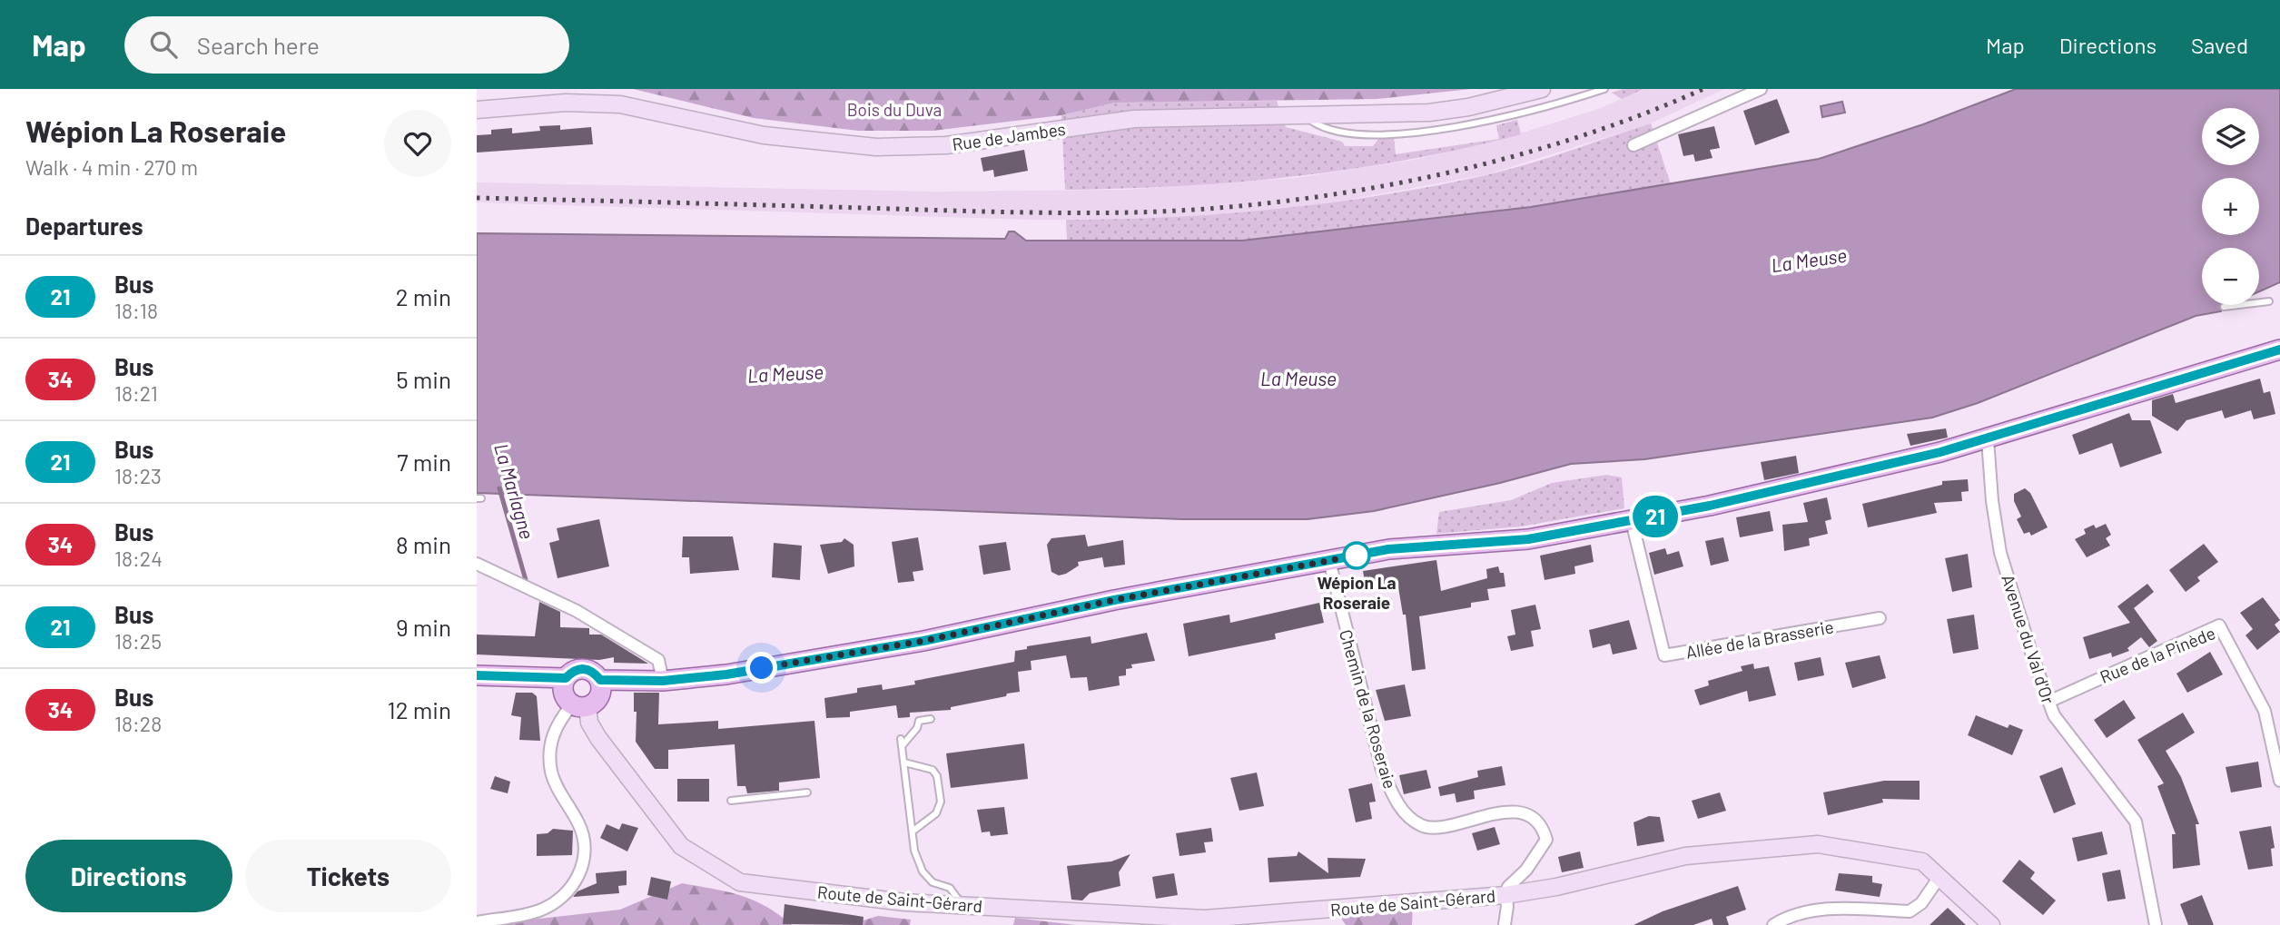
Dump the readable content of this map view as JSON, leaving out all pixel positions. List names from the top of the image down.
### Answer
{
  "streets": {
    "main road": ["Rue de Jambes", "Route de Saint-Gérard"],
    "street": [
      "Allée de la Brasserie",
      "Avenue du Val d'Or",
      "Rue de la Pinède",
      "Chemin de la Roseraie"
    ]
  },
  "crossings": [
    ["Avenue du Val d'Or", "Rue de la Pinède"],
    ["Chemin de la Roseraie", "Route de Saint-Gérard"]
  ],
  "water": ["La Meuse", "La Marlagne"],
  "parks": ["Bois du Duva"],
  "places": ["Wépion La Roseraie"],
  "lines": ["bus line 21"],
  "page": {
    "header": "Map",
    "search": "Search here",
    "nav": ["Map", "Directions", "Saved"],
    "heading": [
      ["Wépion La Roseraie", "Walk · 4 min · 270 m"],
      "Departures"
    ],
    "on_map": "21",
    "map_buttons": ["+", "−"],
    "list": [
      {
        "mark": "21",
        "name": "Bus",
        "note": "18:18",
        "value": "2 min"
      },
      {
        "mark": "34",
        "name": "Bus",
        "note": "18:21",
        "value": "5 min"
      },
      {
        "mark": "21",
        "name": "Bus",
        "note": "18:23",
        "value": "7 min"
      },
      {
        "mark": "34",
        "name": "Bus",
        "note": "18:24",
        "value": "8 min"
      },
      {
        "mark": "21",
        "name": "Bus",
        "note": "18:25",
        "value": "9 min"
      },
      {
        "mark": "34",
        "name": "Bus",
        "note": "18:28",
        "value": "12 min"
      }
    ],
    "buttons": ["Directions", "Tickets"]
  }
}
